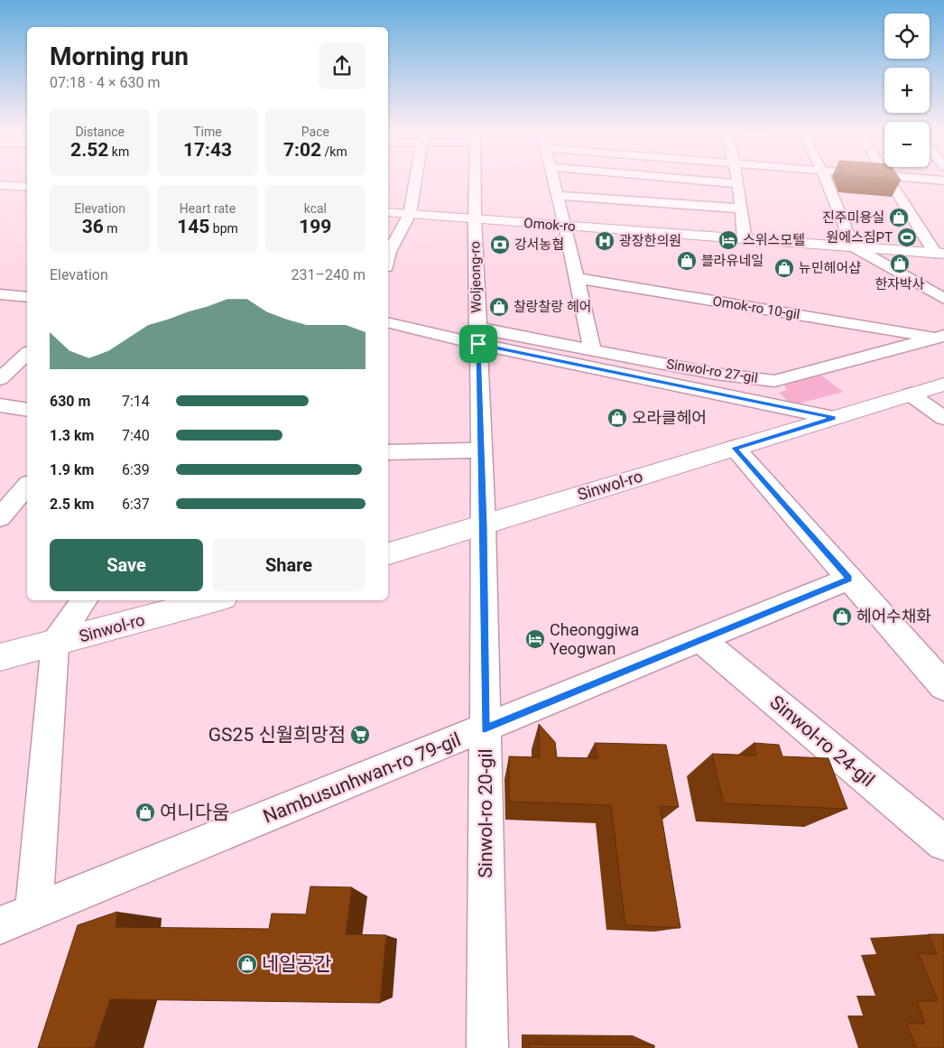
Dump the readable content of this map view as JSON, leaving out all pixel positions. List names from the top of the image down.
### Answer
{
  "streets": {
    "main road": ["Omok-ro", "Sinwol-ro"],
    "street": [
      "Woljeong-ro",
      "Omok-ro 10-gil",
      "Sinwol-ro 27-gil",
      "Sinwol-ro 24-gil",
      "Nambusunhwan-ro 79-gil",
      "Sinwol-ro 20-gil"
    ]
  },
  "crossings": [
    ["Omok-ro", "Woljeong-ro"],
    ["Woljeong-ro", "Sinwol-ro 27-gil"],
    ["Woljeong-ro", "Sinwol-ro"],
    ["Woljeong-ro", "Sinwol-ro 20-gil"],
    ["Omok-ro 10-gil", "Sinwol-ro 27-gil"],
    ["Sinwol-ro 27-gil", "Sinwol-ro"],
    ["Sinwol-ro", "Sinwol-ro 20-gil"],
    ["Sinwol-ro 24-gil", "Nambusunhwan-ro 79-gil"],
    ["Nambusunhwan-ro 79-gil", "Sinwol-ro 20-gil"]
  ],
  "places": {
    "shop": [
      "진주미용실",
      "블라유네일",
      "한자박사",
      "뉴민헤어샵",
      "찰랑찰랑 헤어",
      "오라클헤어",
      "헤어수채화",
      "여니다움",
      "네일공간"
    ],
    "sports": ["원에스짐PT"],
    "hotel": ["스위스모텔", "Cheonggiwa Yeogwan"],
    "hospital": ["광장한의원"],
    "bank": ["강서농협"],
    "supermarket": ["GS25 신월희망점"]
  },
  "page": {
    "map_buttons": ["+", "−"],
    "heading": ["Morning run", "07:18 · 4 × 630 m"],
    "stats": [
      ["Distance", "2.52 km"],
      ["Time", "17:43"],
      ["Pace", "7:02 /km"],
      ["Elevation", "36 m"],
      ["Heart rate", "145 bpm"],
      ["kcal", "199"]
    ],
    "chart": ["Elevation", "231–240 m"],
    "list": [
      {
        "name": "630 m",
        "note": "7:14"
      },
      {
        "name": "1.3 km",
        "note": "7:40"
      },
      {
        "name": "1.9 km",
        "note": "6:39"
      },
      {
        "name": "2.5 km",
        "note": "6:37"
      }
    ],
    "buttons": ["Save", "Share"]
  }
}
